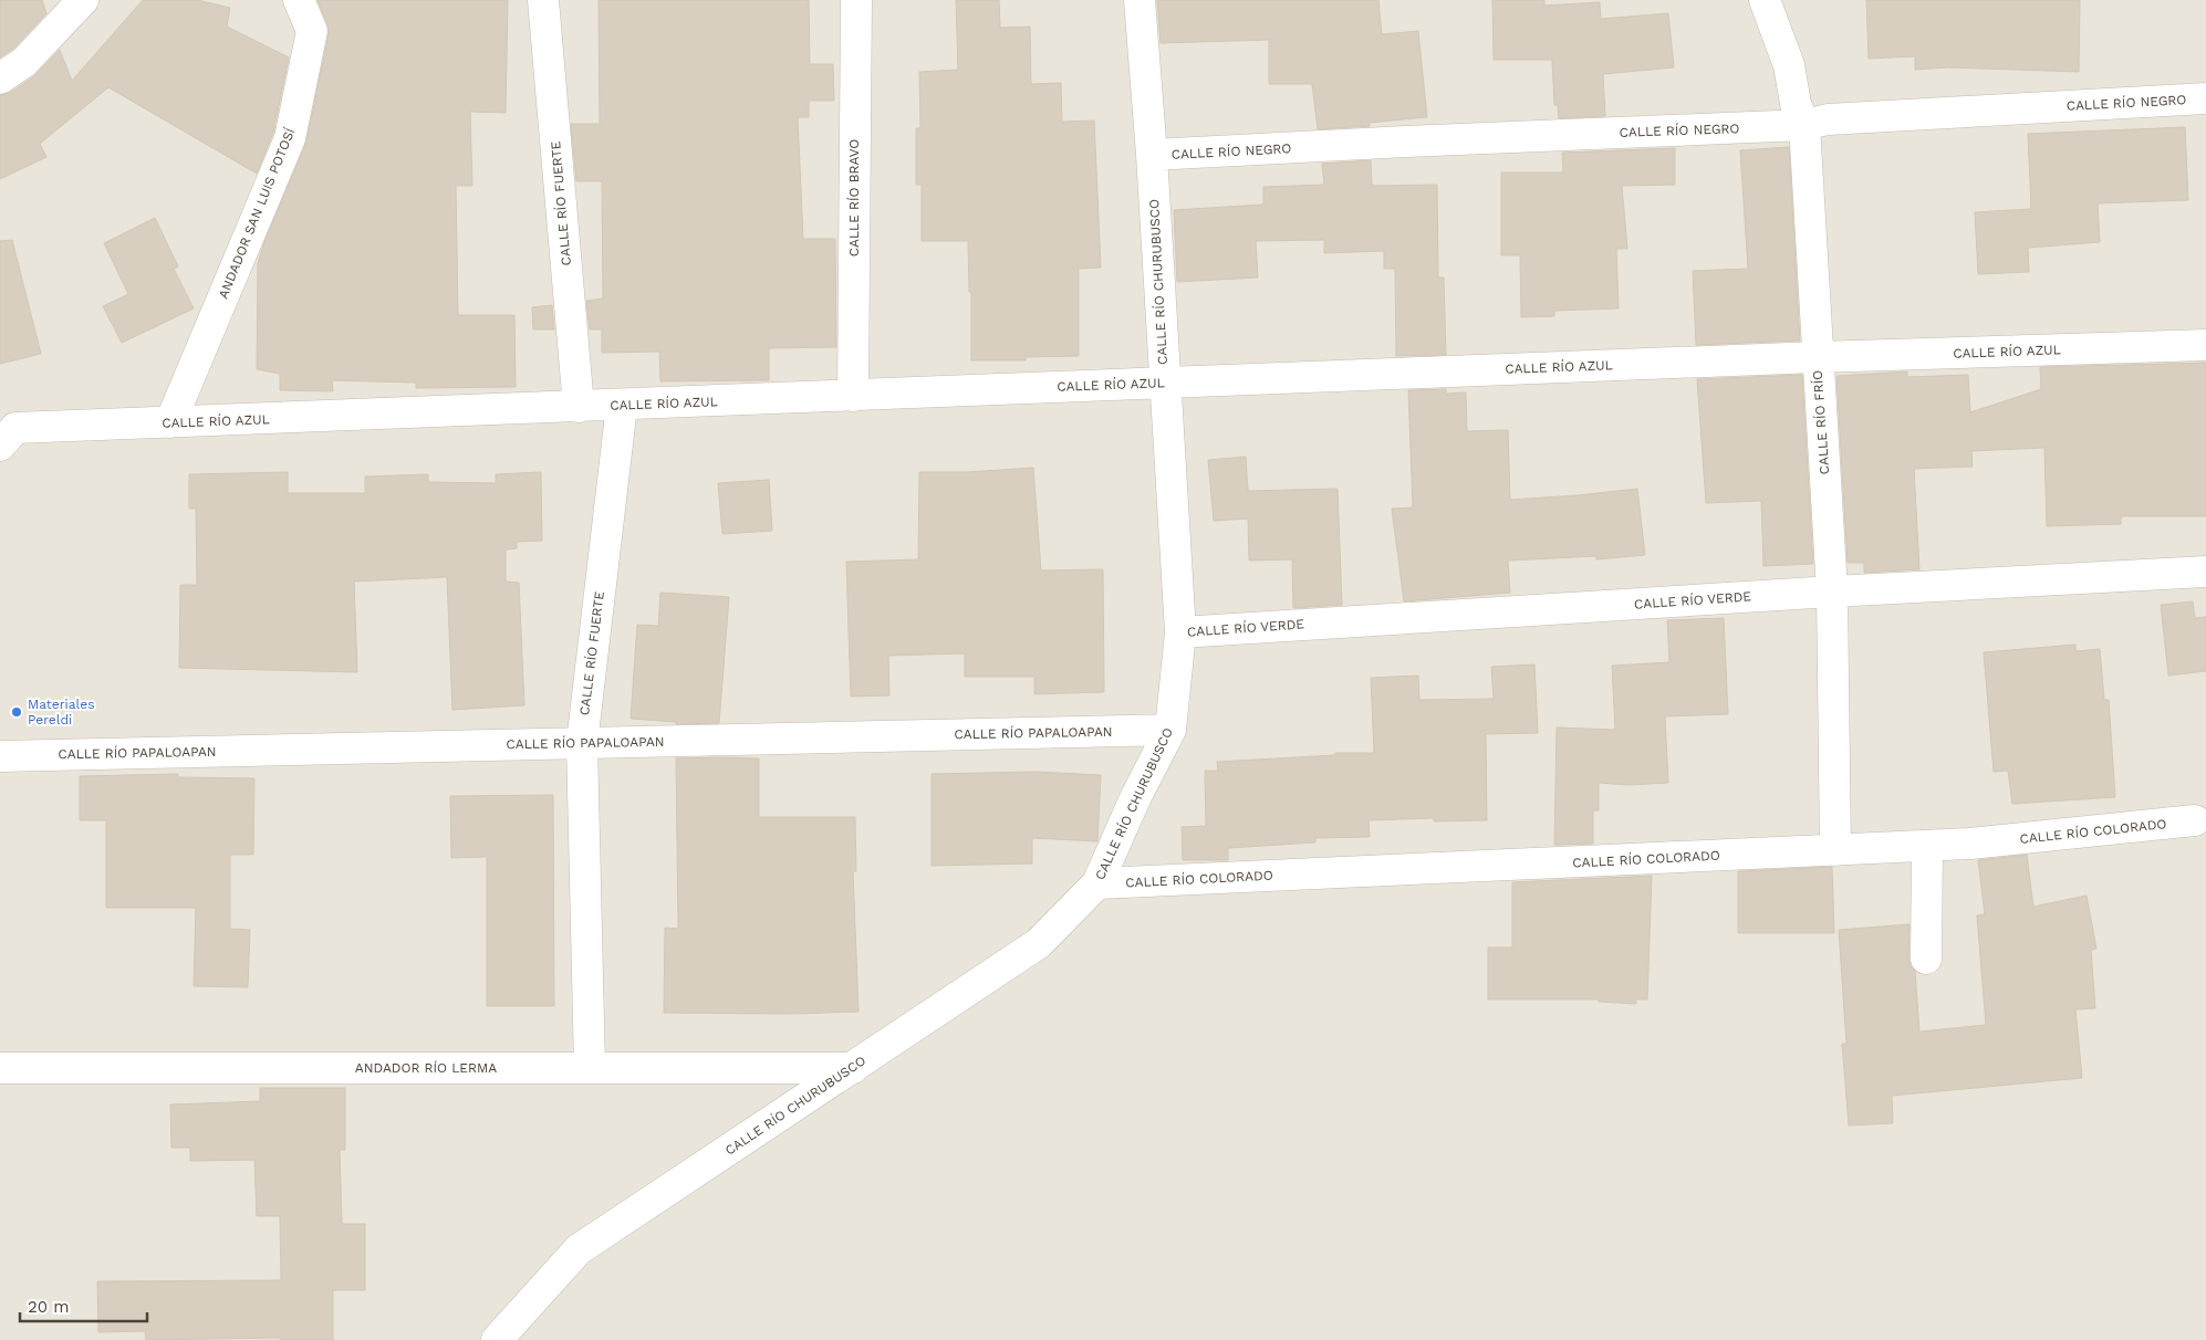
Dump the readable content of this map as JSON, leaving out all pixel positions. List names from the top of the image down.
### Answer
{
  "streets": {
    "street": [
      "CALLE RÍO NEGRO",
      "CALLE RÍO BRAVO",
      "CALLE RÍO FUERTE",
      "ANDADOR SAN LUIS POTOSÍ",
      "CALLE RÍO CHURUBUSCO",
      "CALLE RÍO AZUL",
      "CALLE RÍO FRÍO",
      "CALLE RÍO VERDE",
      "CALLE RÍO PAPALOAPAN",
      "CALLE RÍO COLORADO",
      "ANDADOR RÍO LERMA"
    ]
  },
  "crossings": [
    ["CALLE RÍO NEGRO", "CALLE RÍO CHURUBUSCO"],
    ["CALLE RÍO NEGRO", "CALLE RÍO FRÍO"],
    ["CALLE RÍO BRAVO", "CALLE RÍO AZUL"],
    ["CALLE RÍO FUERTE", "CALLE RÍO AZUL"],
    ["CALLE RÍO FUERTE", "CALLE RÍO PAPALOAPAN"],
    ["CALLE RÍO FUERTE", "ANDADOR RÍO LERMA"],
    ["ANDADOR SAN LUIS POTOSÍ", "CALLE RÍO AZUL"],
    ["CALLE RÍO CHURUBUSCO", "CALLE RÍO AZUL"],
    ["CALLE RÍO CHURUBUSCO", "CALLE RÍO VERDE"],
    ["CALLE RÍO CHURUBUSCO", "CALLE RÍO PAPALOAPAN"],
    ["CALLE RÍO CHURUBUSCO", "CALLE RÍO COLORADO"],
    ["CALLE RÍO CHURUBUSCO", "ANDADOR RÍO LERMA"],
    ["CALLE RÍO AZUL", "CALLE RÍO FRÍO"],
    ["CALLE RÍO FRÍO", "CALLE RÍO VERDE"],
    ["CALLE RÍO FRÍO", "CALLE RÍO COLORADO"]
  ],
  "places": ["Materiales Pereldi"],
  "scale_bar": "20 m"
}
